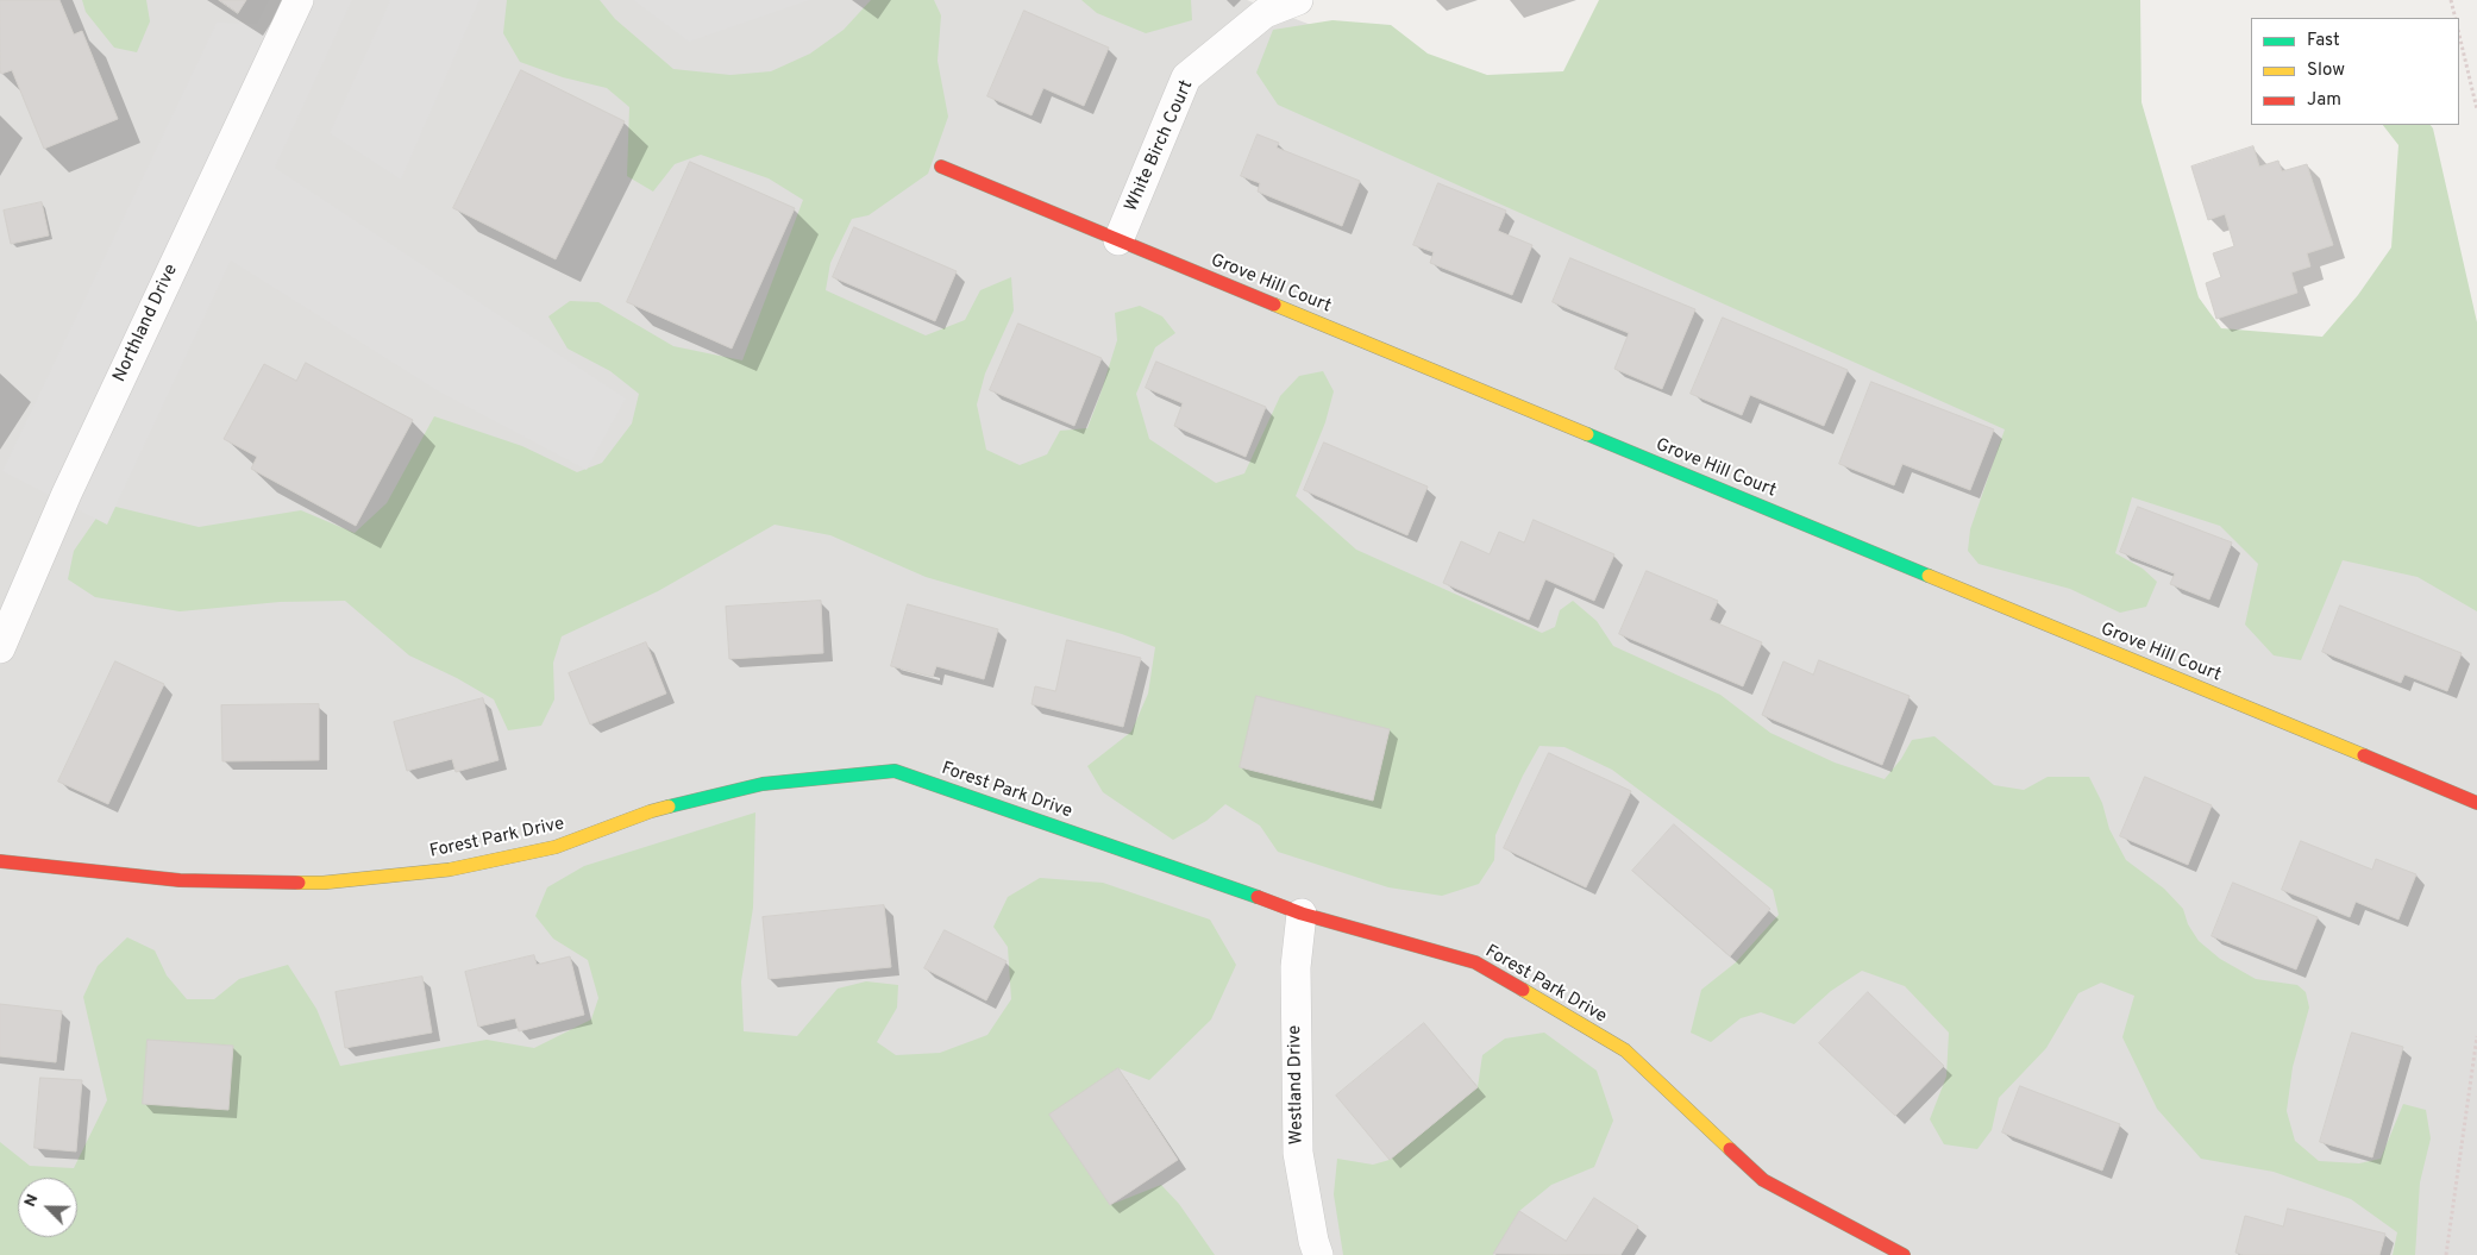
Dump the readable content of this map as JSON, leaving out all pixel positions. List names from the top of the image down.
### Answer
{
  "streets": {
    "street": [
      "White Birch Court",
      "Grove Hill Court",
      "Northland Drive",
      "Forest Park Drive",
      "Westland Drive"
    ]
  },
  "crossings": [
    ["White Birch Court", "Grove Hill Court"],
    ["Forest Park Drive", "Westland Drive"]
  ],
  "legend": ["Fast", "Slow", "Jam"],
  "north": "top left"
}
